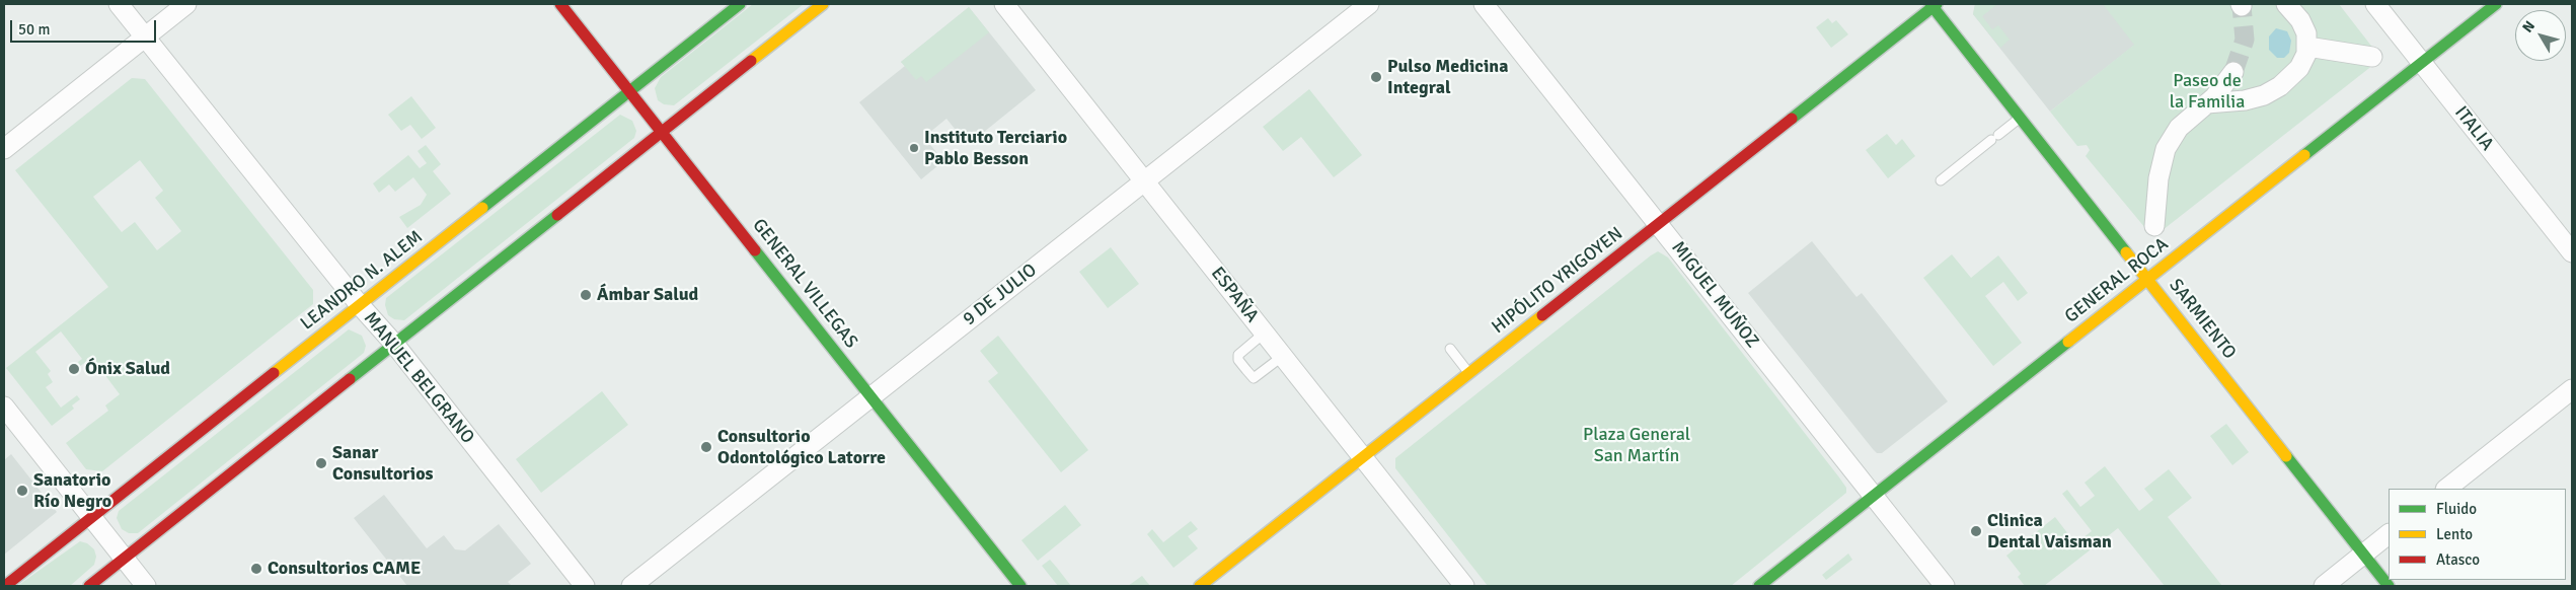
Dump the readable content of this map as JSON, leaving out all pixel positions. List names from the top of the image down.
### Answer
{
  "streets": {
    "street": [
      "ITALIA",
      "LEANDRO N. ALEM",
      "HIPÓLITO YRIGOYEN",
      "GENERAL ROCA",
      "GENERAL VILLEGAS",
      "9 DE JULIO",
      "ESPAÑA",
      "MIGUEL MUÑOZ",
      "SARMIENTO",
      "MANUEL BELGRANO"
    ]
  },
  "crossings": [
    ["ITALIA", "GENERAL ROCA"],
    ["LEANDRO N. ALEM", "GENERAL VILLEGAS"],
    ["LEANDRO N. ALEM", "MANUEL BELGRANO"],
    ["HIPÓLITO YRIGOYEN", "ESPAÑA"],
    ["HIPÓLITO YRIGOYEN", "MIGUEL MUÑOZ"],
    ["HIPÓLITO YRIGOYEN", "SARMIENTO"],
    ["GENERAL ROCA", "MIGUEL MUÑOZ"],
    ["GENERAL ROCA", "SARMIENTO"],
    ["GENERAL VILLEGAS", "9 DE JULIO"],
    ["9 DE JULIO", "ESPAÑA"]
  ],
  "parks": ["Paseo de la Familia", "Plaza General San Martín"],
  "places": [
    "Pulso Medicina Integral",
    "Instituto Terciario Pablo Besson",
    "Ámbar Salud",
    "Ónix Salud",
    "Consultorio Odontológico Latorre",
    "Sanar Consultorios",
    "Sanatorio Río Negro",
    "Clinica Dental Vaisman",
    "Consultorios CAME"
  ],
  "legend": ["Fluido", "Lento", "Atasco"],
  "scale_bar": "50 m",
  "north": "top left"
}
